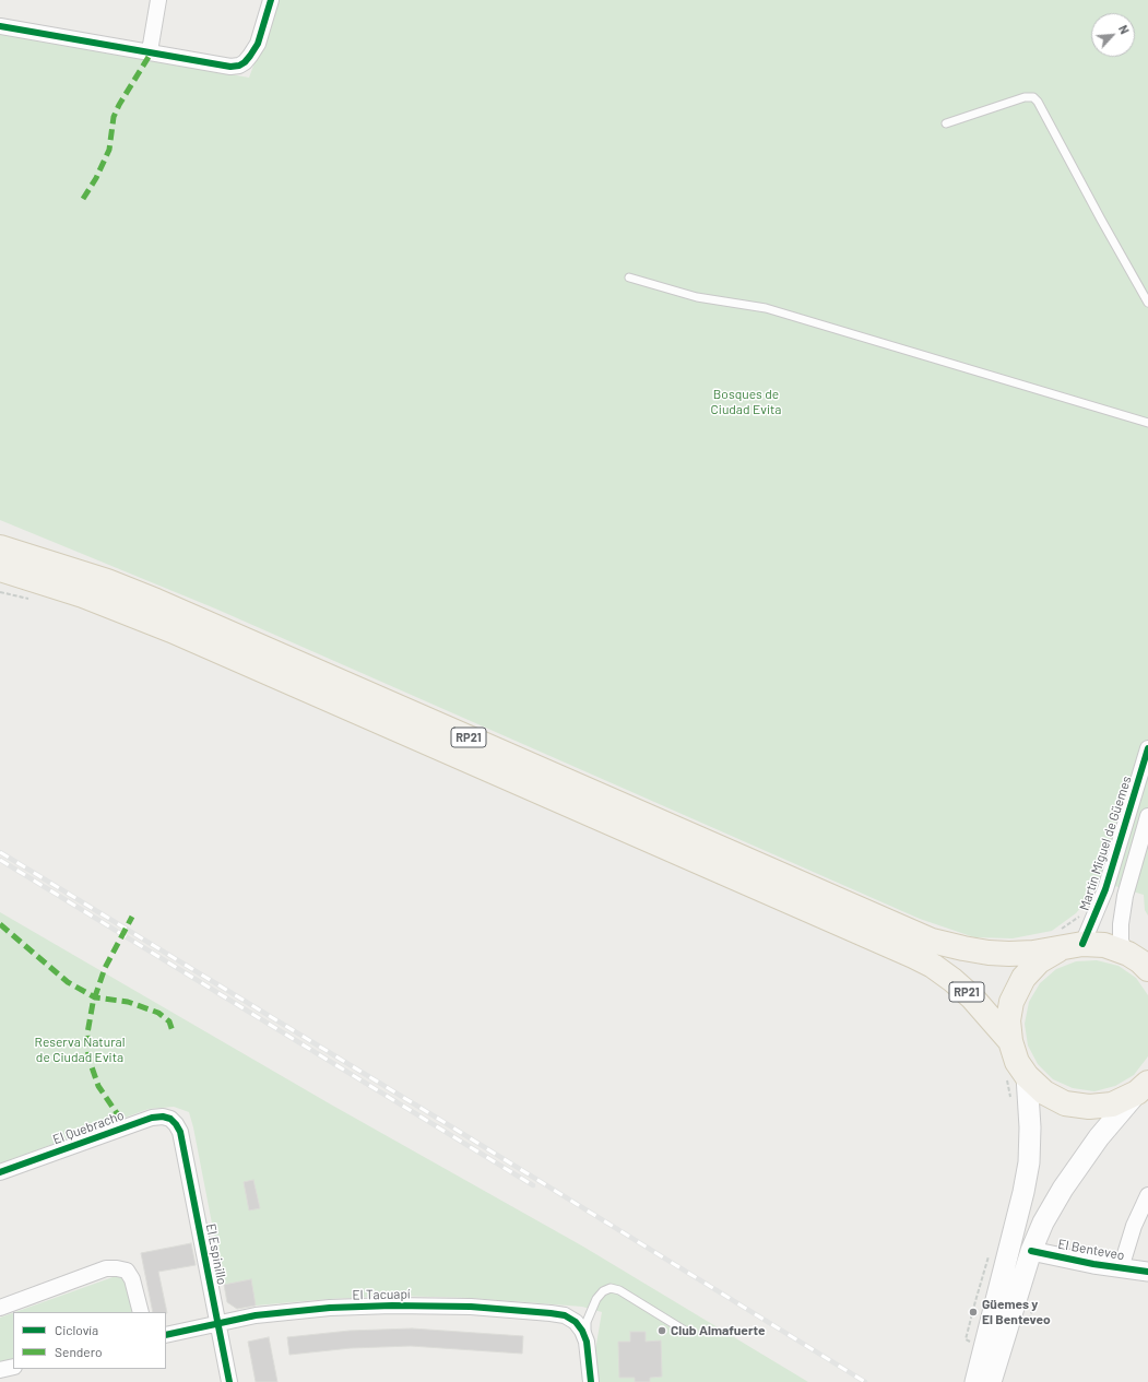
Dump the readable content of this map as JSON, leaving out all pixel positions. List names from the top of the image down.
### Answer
{
  "streets": {
    "main road": ["RP21"],
    "street": [
      "Martín Miguel de Güemes",
      "El Quebracho",
      "El Benteveo",
      "El Espinillo",
      "El Tacuapí"
    ]
  },
  "crossings": [
    ["RP21", "Martín Miguel de Güemes"],
    ["El Quebracho", "El Espinillo"],
    ["El Espinillo", "El Tacuapí"]
  ],
  "parks": ["Bosques de Ciudad Evita", "Reserva Natural de Ciudad Evita"],
  "places": ["Güemes y El Benteveo", "Club Almafuerte"],
  "legend": ["Ciclovía", "Sendero"],
  "north": "top right"
}
